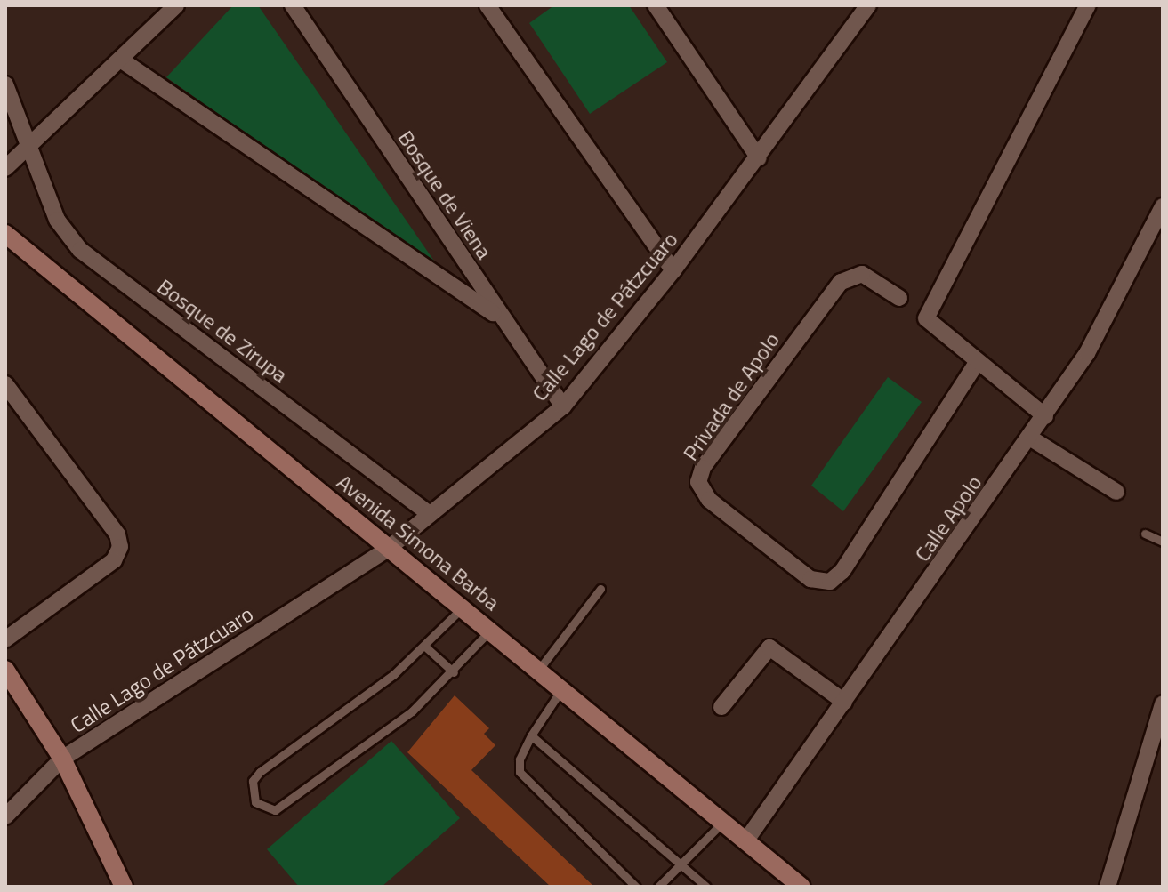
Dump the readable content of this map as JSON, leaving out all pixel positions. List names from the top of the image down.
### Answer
{
  "streets": {
    "main road": ["Avenida Simona Barba"],
    "street": [
      "Bosque de Viena",
      "Calle Lago de Pátzcuaro",
      "Bosque de Zirupa",
      "Privada de Apolo",
      "Calle Apolo"
    ]
  },
  "crossings": [
    ["Bosque de Viena", "Calle Lago de Pátzcuaro"],
    ["Calle Lago de Pátzcuaro", "Bosque de Zirupa"],
    ["Calle Lago de Pátzcuaro", "Avenida Simona Barba"],
    ["Calle Apolo", "Avenida Simona Barba"]
  ]
}
